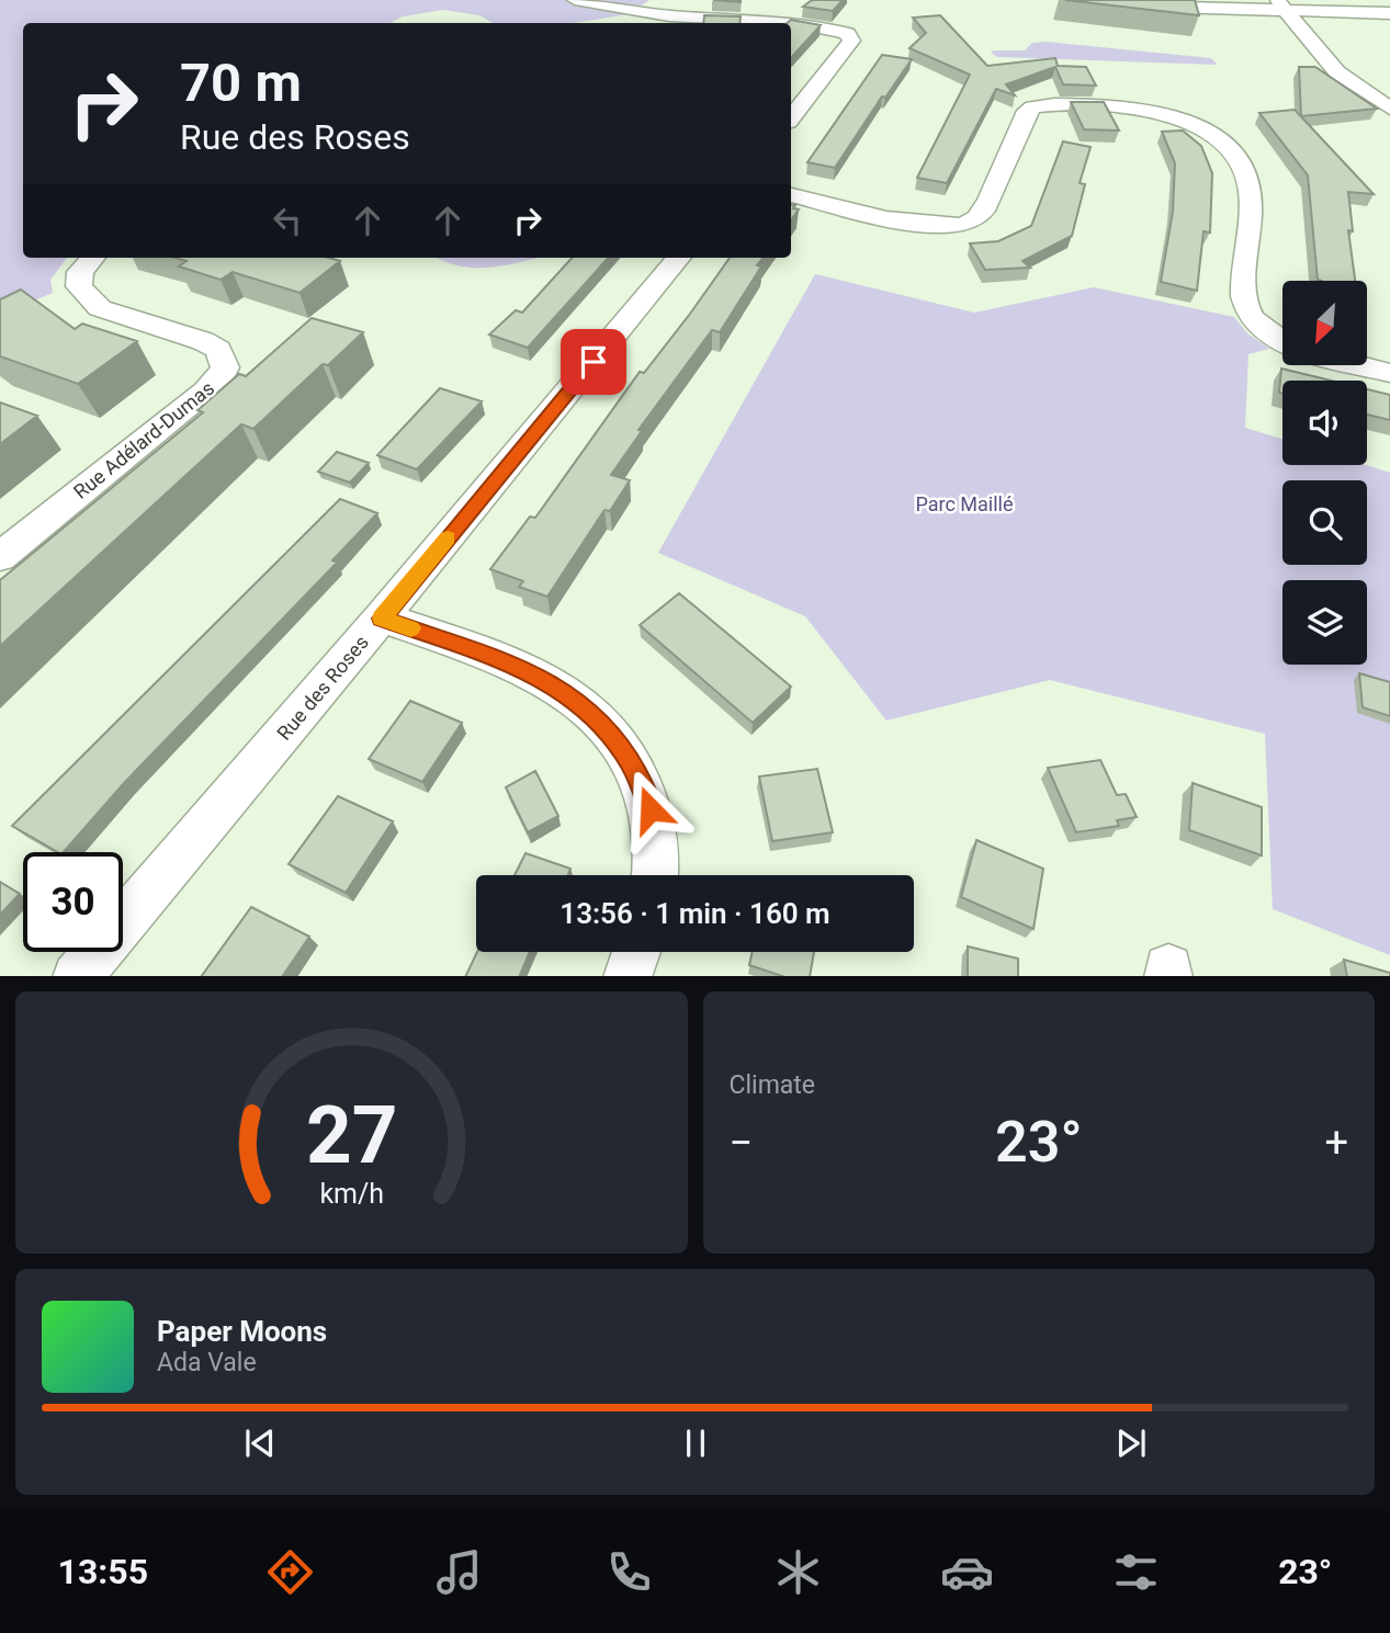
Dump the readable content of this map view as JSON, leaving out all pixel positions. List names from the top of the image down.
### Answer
{
  "streets": {
    "street": ["Rue Adélard-Dumas", "Rue des Roses"]
  },
  "parks": ["Parc Maillé"],
  "north": "bottom left",
  "page": {
    "turn": ["70 m", "Rue des Roses"],
    "limit": "30",
    "trip": "13:56 · 1 min · 160 m",
    "tile": "Climate",
    "heat": ["−", "23°", "+"],
    "song": ["Paper Moons", "Ada Vale"],
    "tabs": ["13:55", "23°"],
    "gauge": ["27", "km/h"]
  }
}
